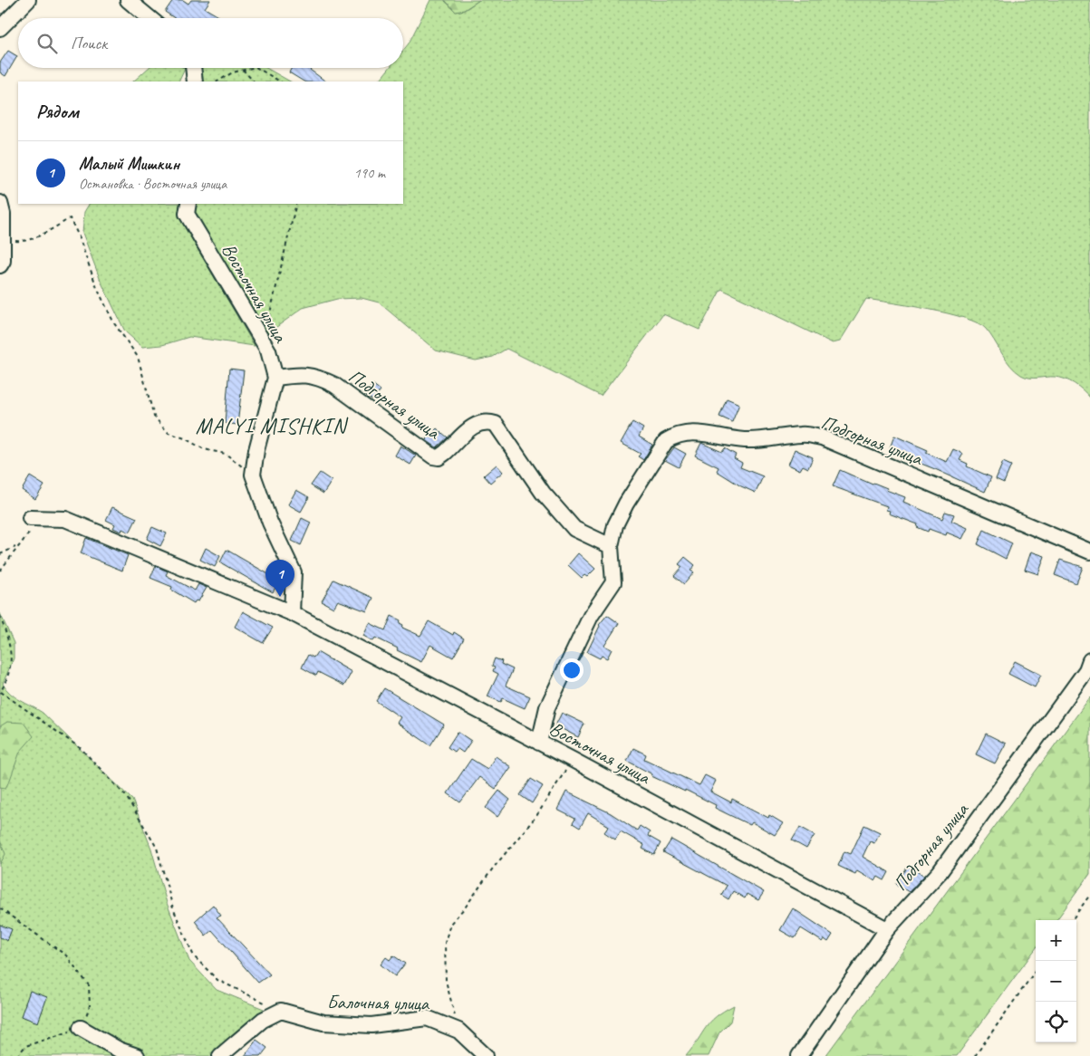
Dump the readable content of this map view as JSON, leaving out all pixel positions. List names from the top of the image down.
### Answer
{
  "streets": {
    "street": ["Восточная улица", "Подгорная улица", "Балочная улица"]
  },
  "crossings": [
    ["Восточная улица", "Подгорная улица"]
  ],
  "districts": ["MALYI MISHKIN"],
  "page": {
    "search": "Поиск",
    "heading": "Рядом",
    "list": [
      {
        "mark": "1",
        "name": "Малый Мишкин",
        "note": "Остановка · Восточная улица",
        "value": "190 m"
      }
    ],
    "pins": "1",
    "map_buttons": ["+", "−"]
  }
}
